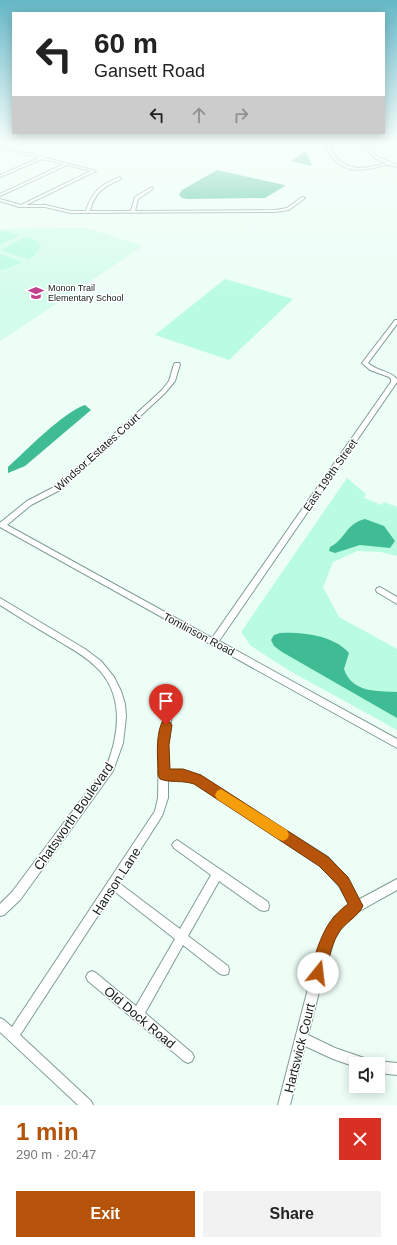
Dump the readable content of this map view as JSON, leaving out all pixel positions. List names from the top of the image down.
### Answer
{
  "streets": {
    "street": [
      "Windsor Estates Court",
      "East 199th Street",
      "Tomlinson Road",
      "Chatsworth Boulevard",
      "Hanson Lane",
      "Old Dock Road",
      "Hartswick Court"
    ]
  },
  "crossings": [
    ["Windsor Estates Court", "Tomlinson Road"],
    ["East 199th Street", "Tomlinson Road"]
  ],
  "places": {
    "school or university": ["Monon Trail Elementary School"]
  },
  "page": {
    "turn": ["60 m", "Gansett Road"],
    "heading": ["1 min", "290 m · 20:47"],
    "buttons": ["Exit", "Share"]
  }
}
